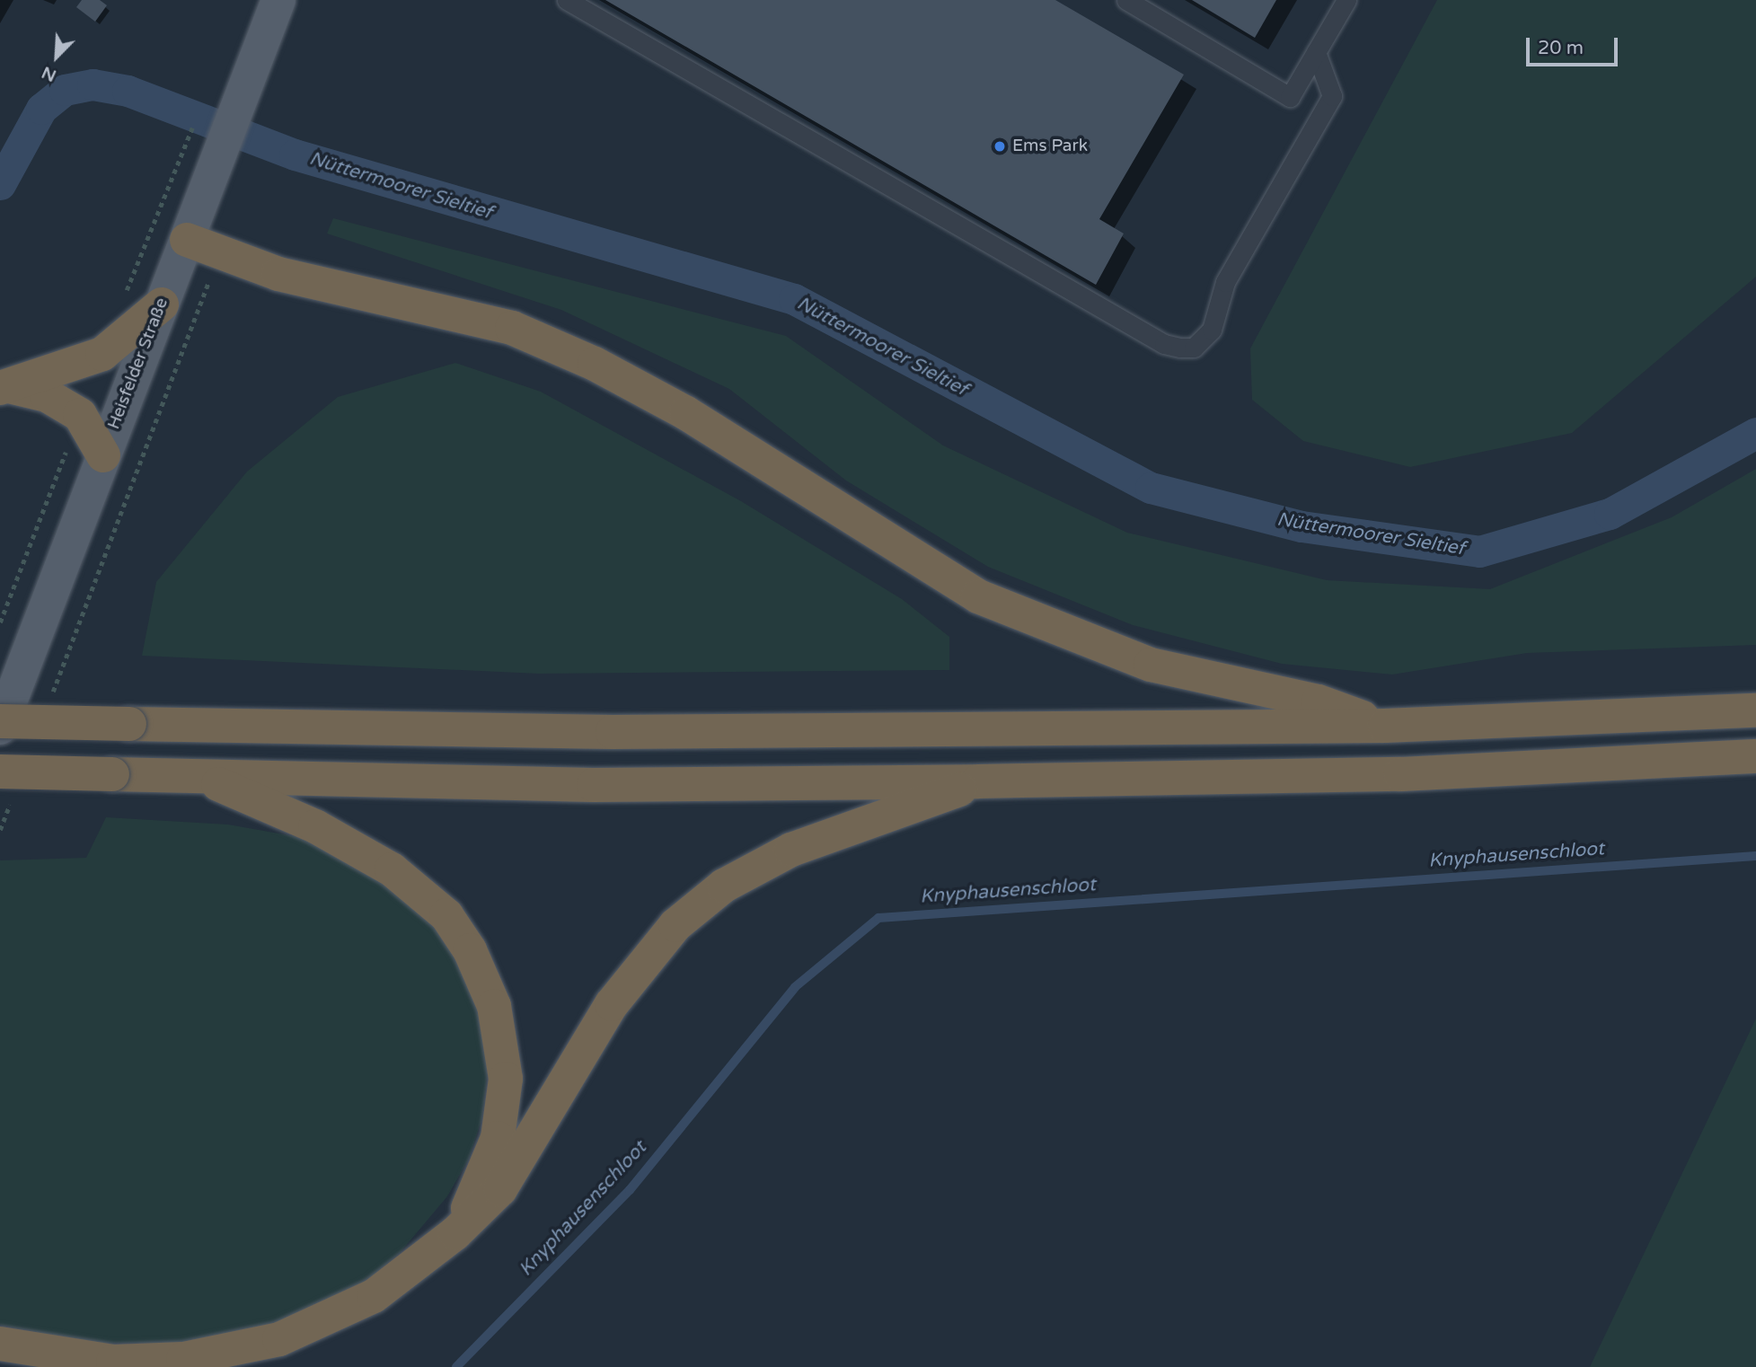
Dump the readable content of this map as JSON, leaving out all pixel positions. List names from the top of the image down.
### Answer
{
  "streets": {
    "main road": ["Heisfelder Straße"]
  },
  "water": ["Nüttermoorer Sieltief", "Knyphausenschloot"],
  "places": ["Ems Park"],
  "scale_bar": "20 m",
  "north": "bottom left"
}
